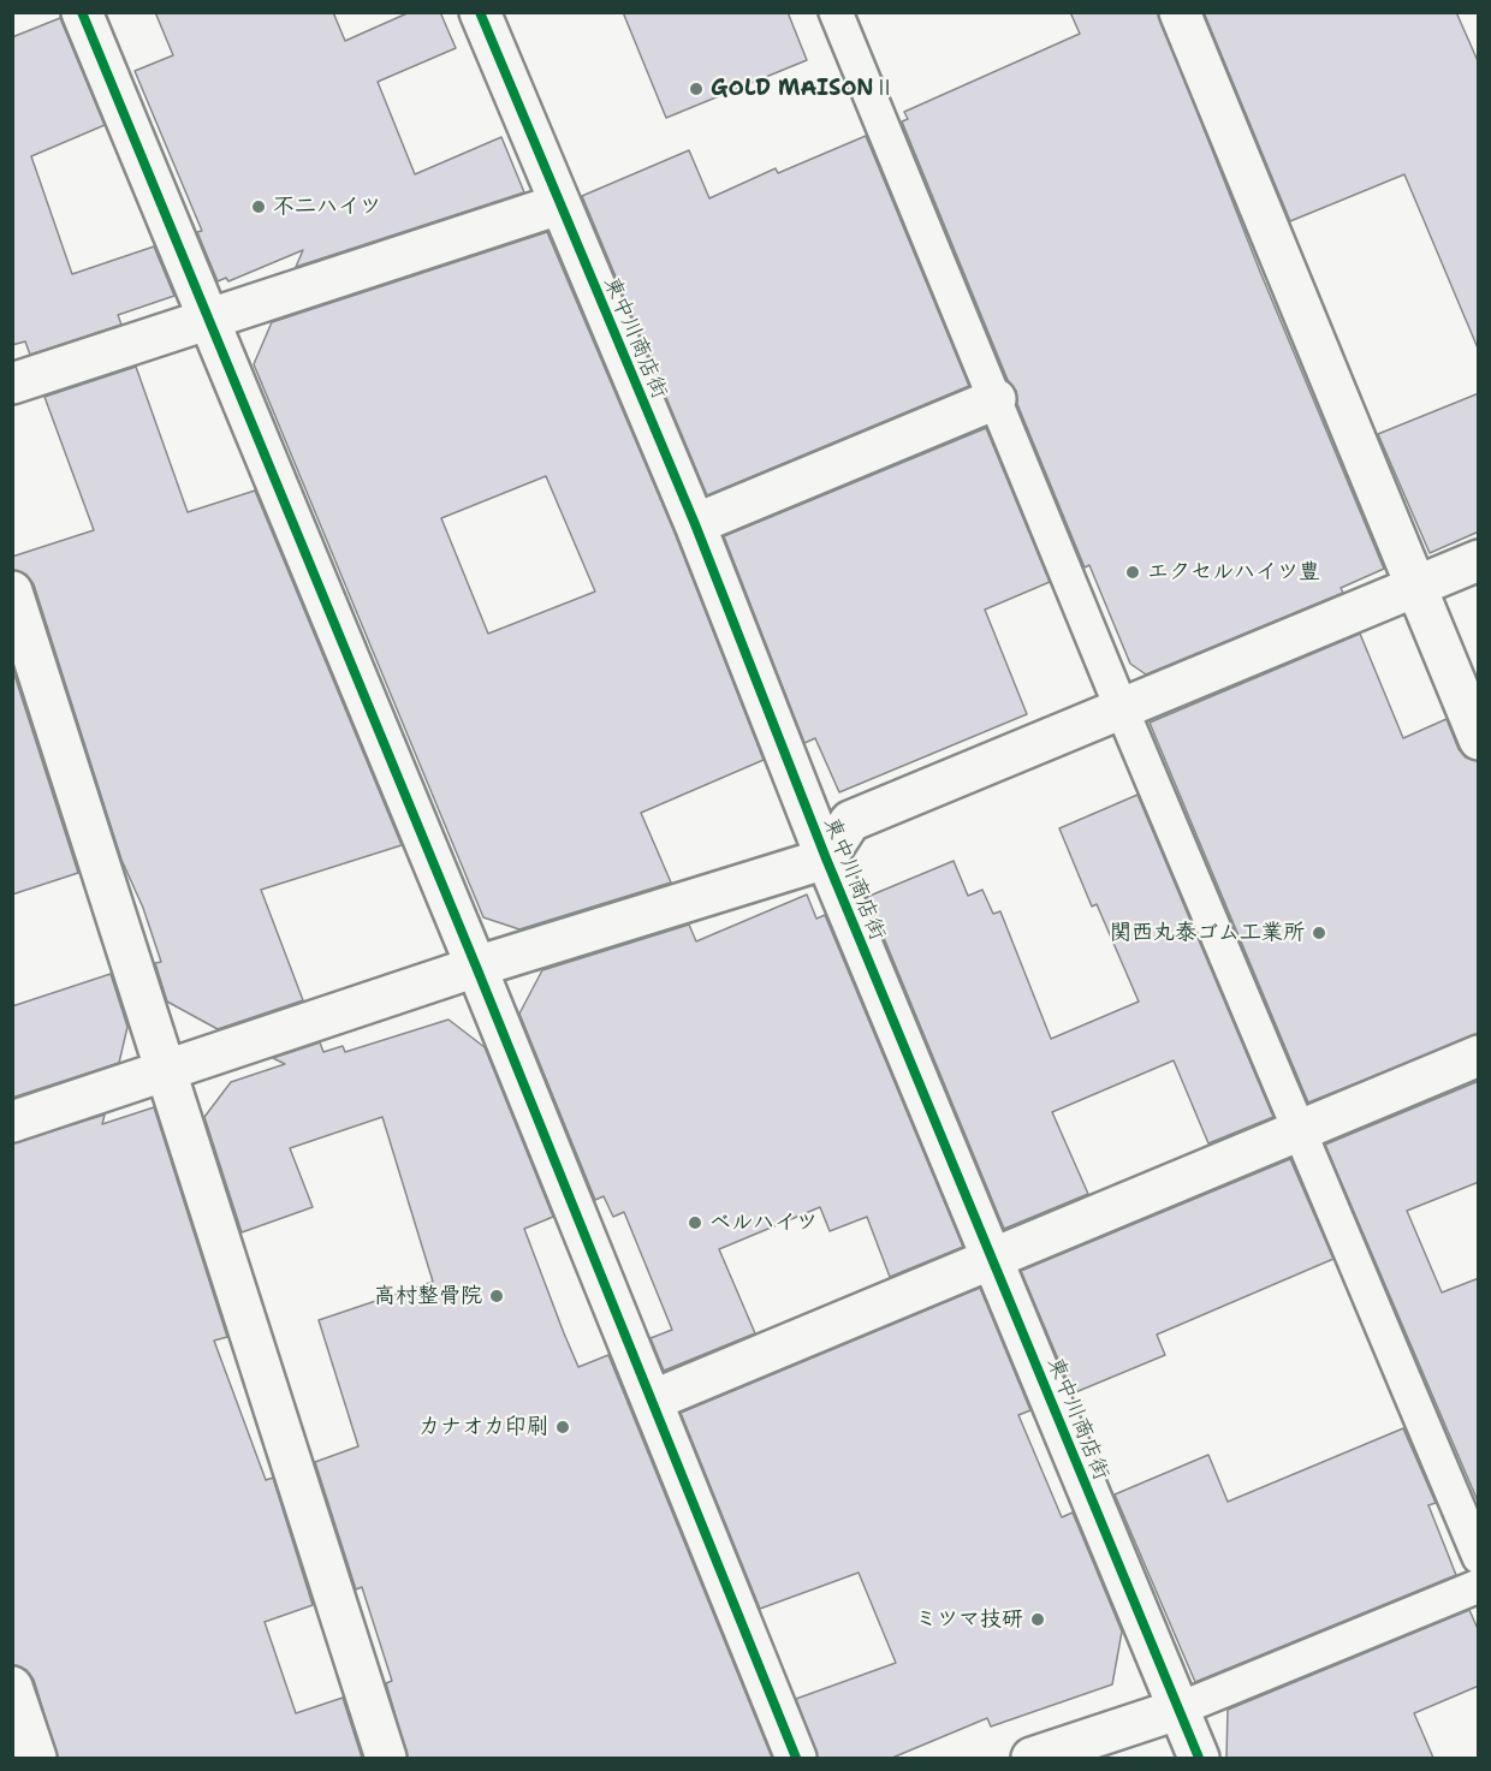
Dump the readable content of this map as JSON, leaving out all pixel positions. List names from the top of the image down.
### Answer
{
  "streets": {
    "street": ["東中川商店街"]
  },
  "places": [
    "GOLD MAISONⅡ",
    "不二ハイツ",
    "エクセルハイツ豊",
    "関西丸泰ゴム工業所",
    "ベルハイツ",
    "高村整骨院",
    "カナオカ印刷",
    "ミツマ技研"
  ]
}
